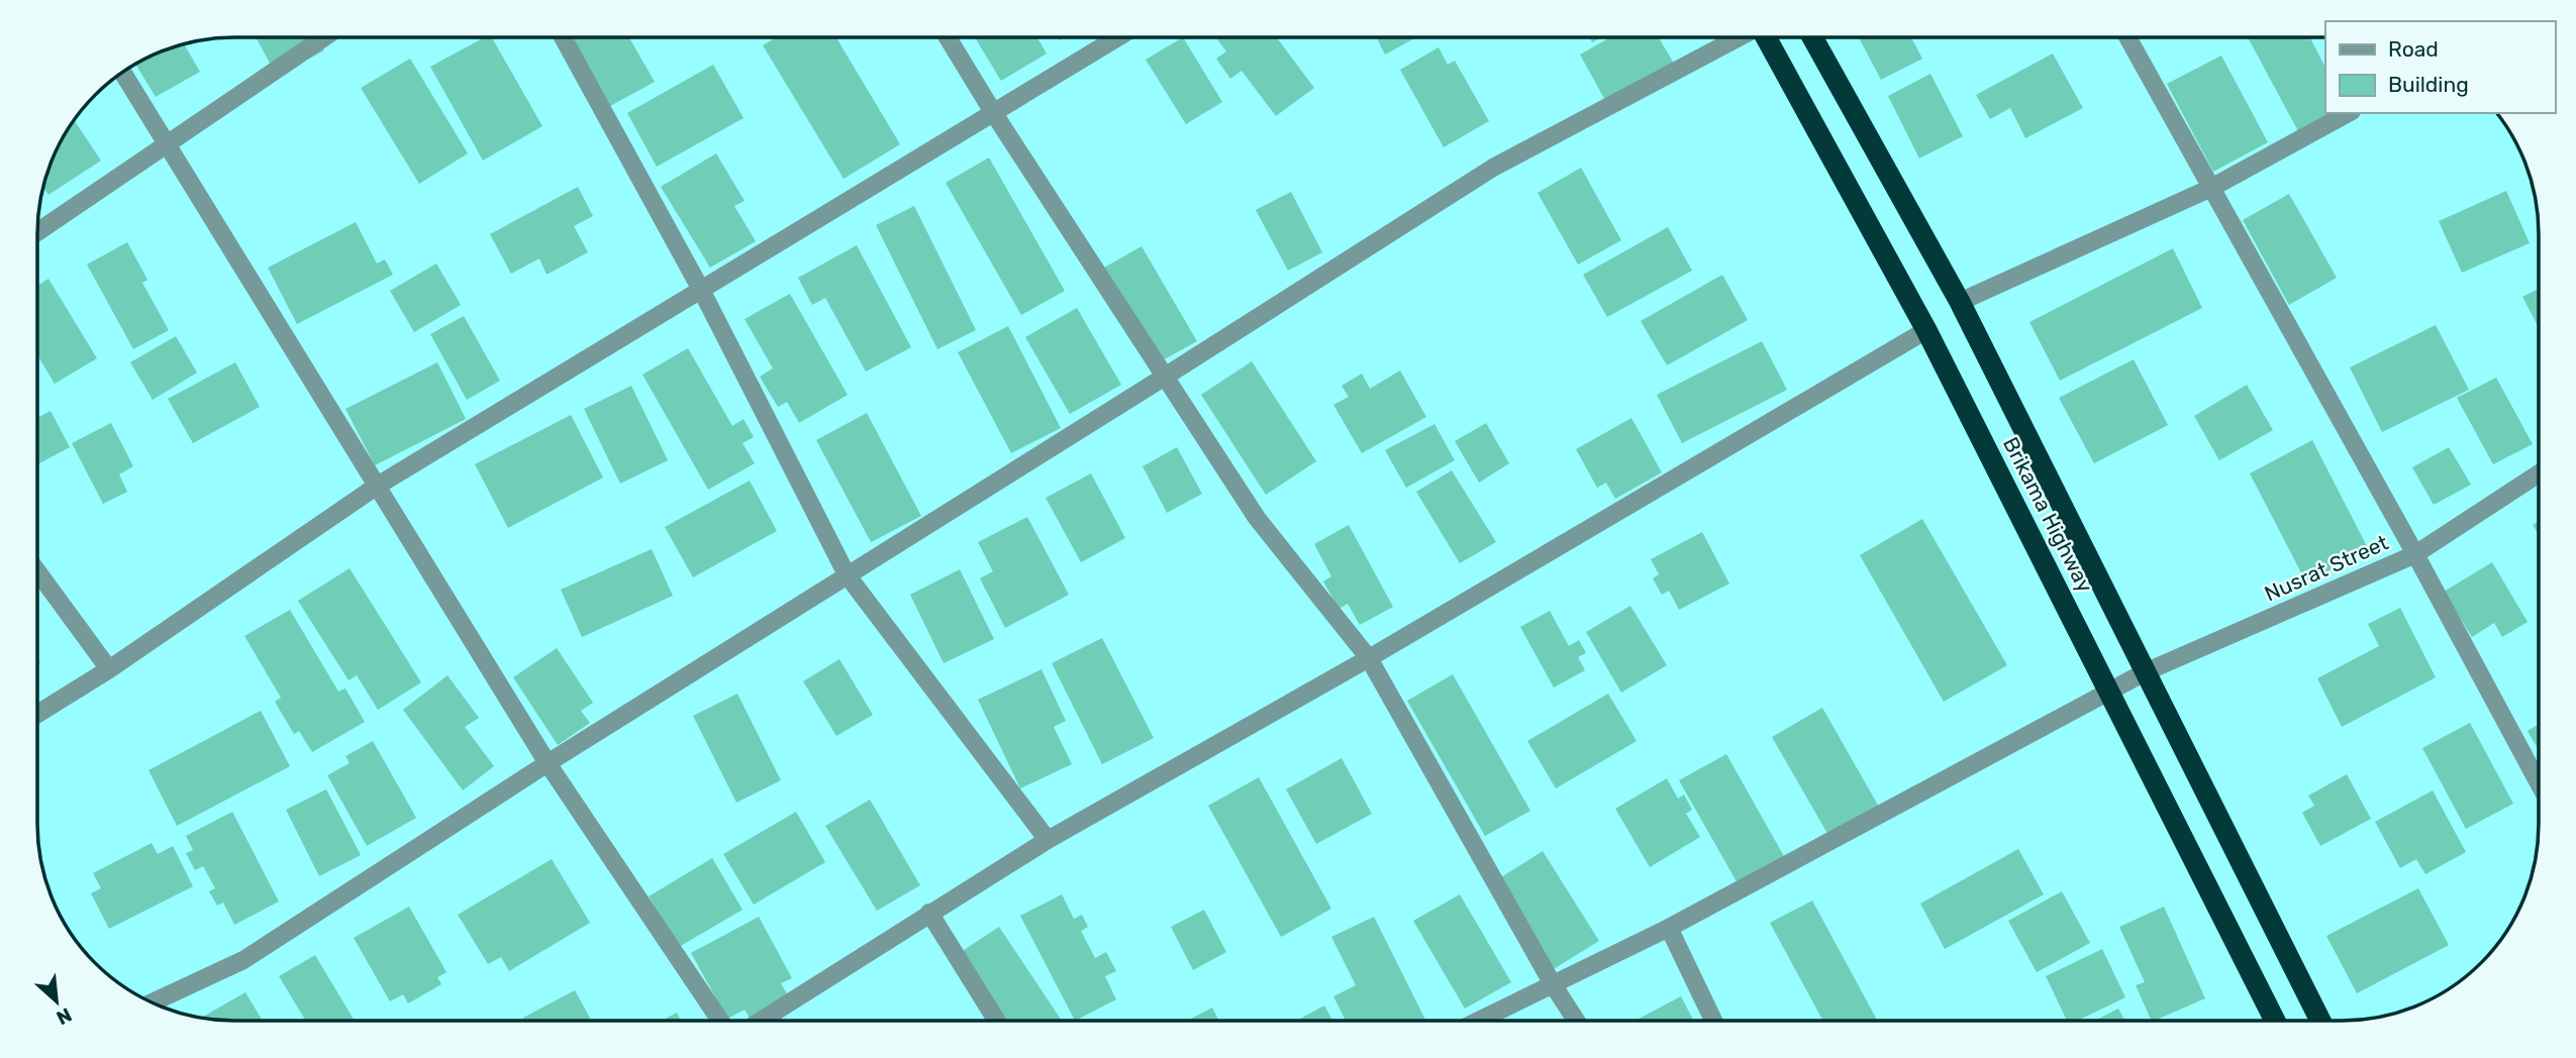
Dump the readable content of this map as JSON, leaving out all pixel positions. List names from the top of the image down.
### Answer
{
  "streets": {
    "highway": ["Brikama Highway"],
    "street": ["Nusrat Street"]
  },
  "crossings": [
    ["Brikama Highway", "Nusrat Street"]
  ],
  "legend": ["Road", "Building"],
  "north": "bottom right"
}
